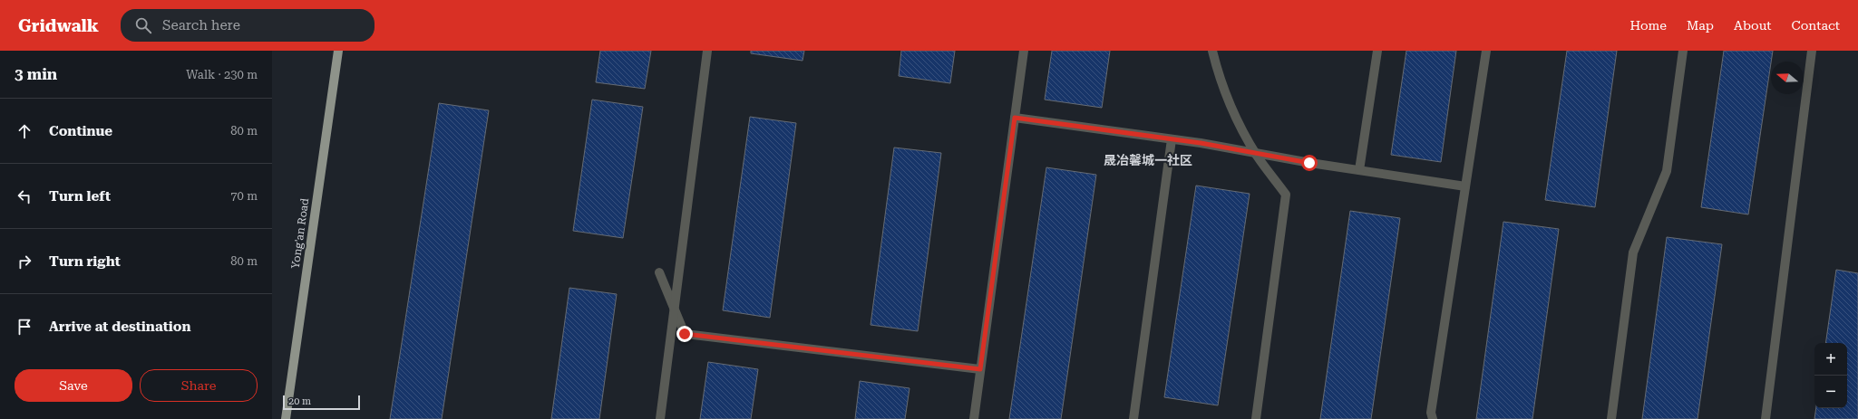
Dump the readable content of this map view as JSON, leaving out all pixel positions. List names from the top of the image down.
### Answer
{
  "streets": {
    "main road": ["Yong'an Road"]
  },
  "districts": ["晟冶馨城一社区"],
  "scale_bar": "20 m",
  "north": "left",
  "page": {
    "header": "Gridwalk",
    "search": "Search here",
    "nav": [
      "Home",
      "Map",
      "About",
      "Contact"
    ],
    "heading": ["3 min", "Walk · 230 m"],
    "list": [
      ["Continue", "80 m"],
      ["Turn left", "70 m"],
      ["Turn right", "80 m"],
      "Arrive at destination"
    ],
    "map_buttons": ["+", "−"],
    "buttons": ["Save", "Share"],
    "scale": "20 m"
  }
}
